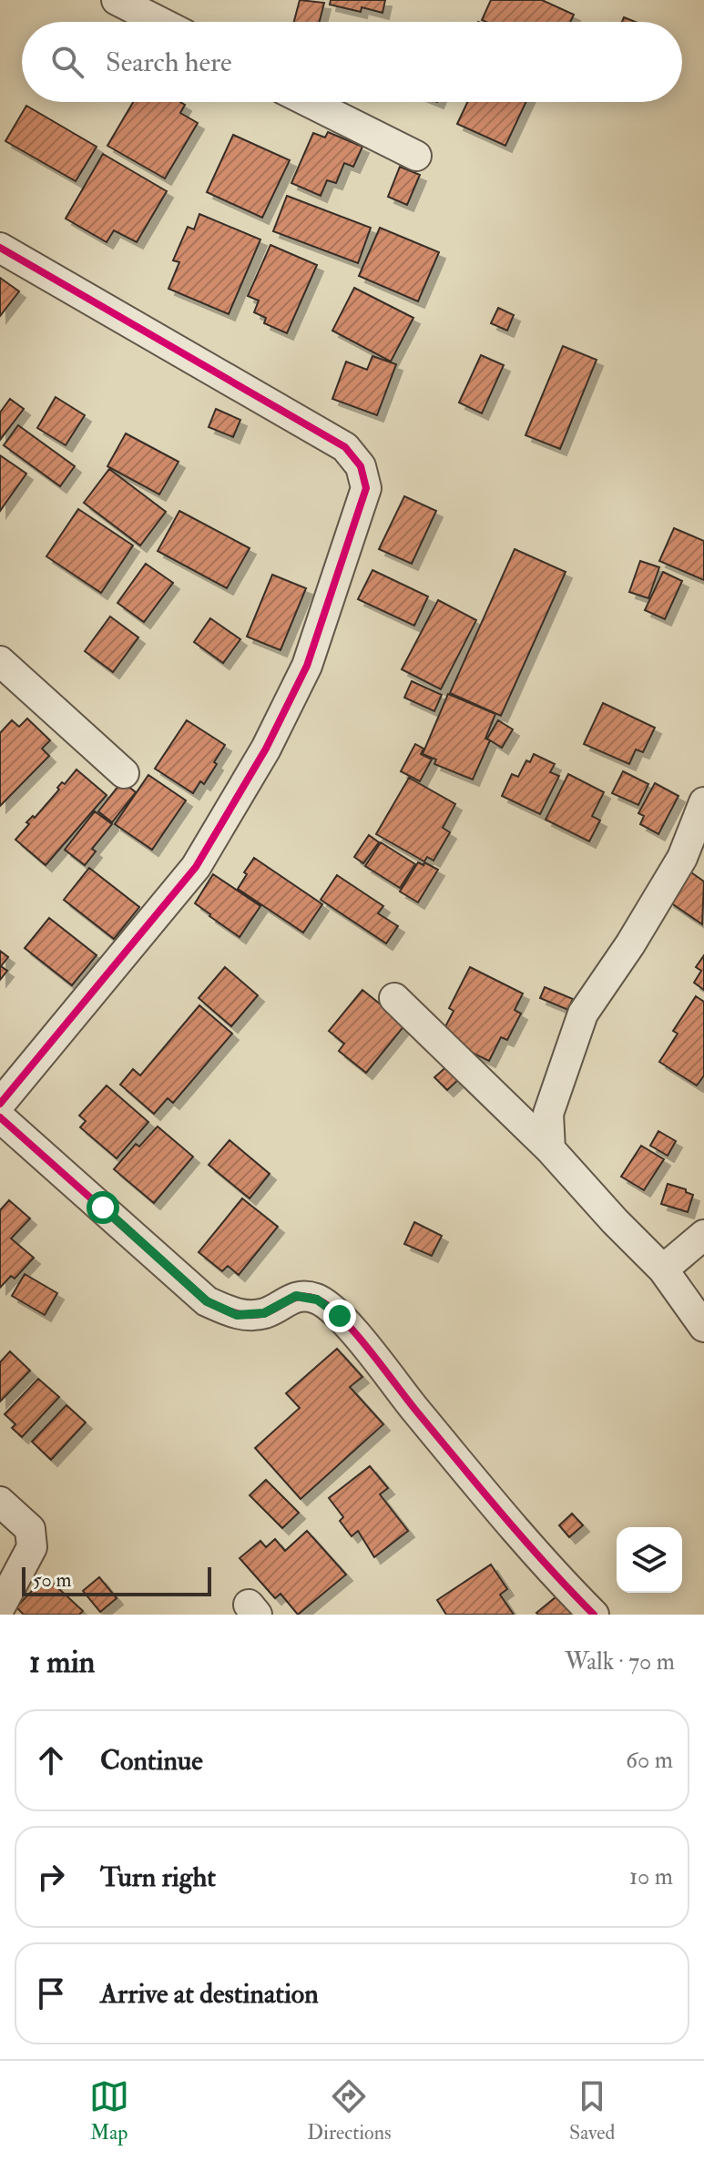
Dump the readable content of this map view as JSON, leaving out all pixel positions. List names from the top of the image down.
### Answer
{
  "scale_bar": "50 m",
  "page": {
    "search": "Search here",
    "scale": "50 m",
    "heading": ["1 min", "Walk · 70 m"],
    "list": [
      ["Continue", "60 m"],
      ["Turn right", "10 m"],
      "Arrive at destination"
    ],
    "nav": ["Map", "Directions", "Saved"]
  }
}
